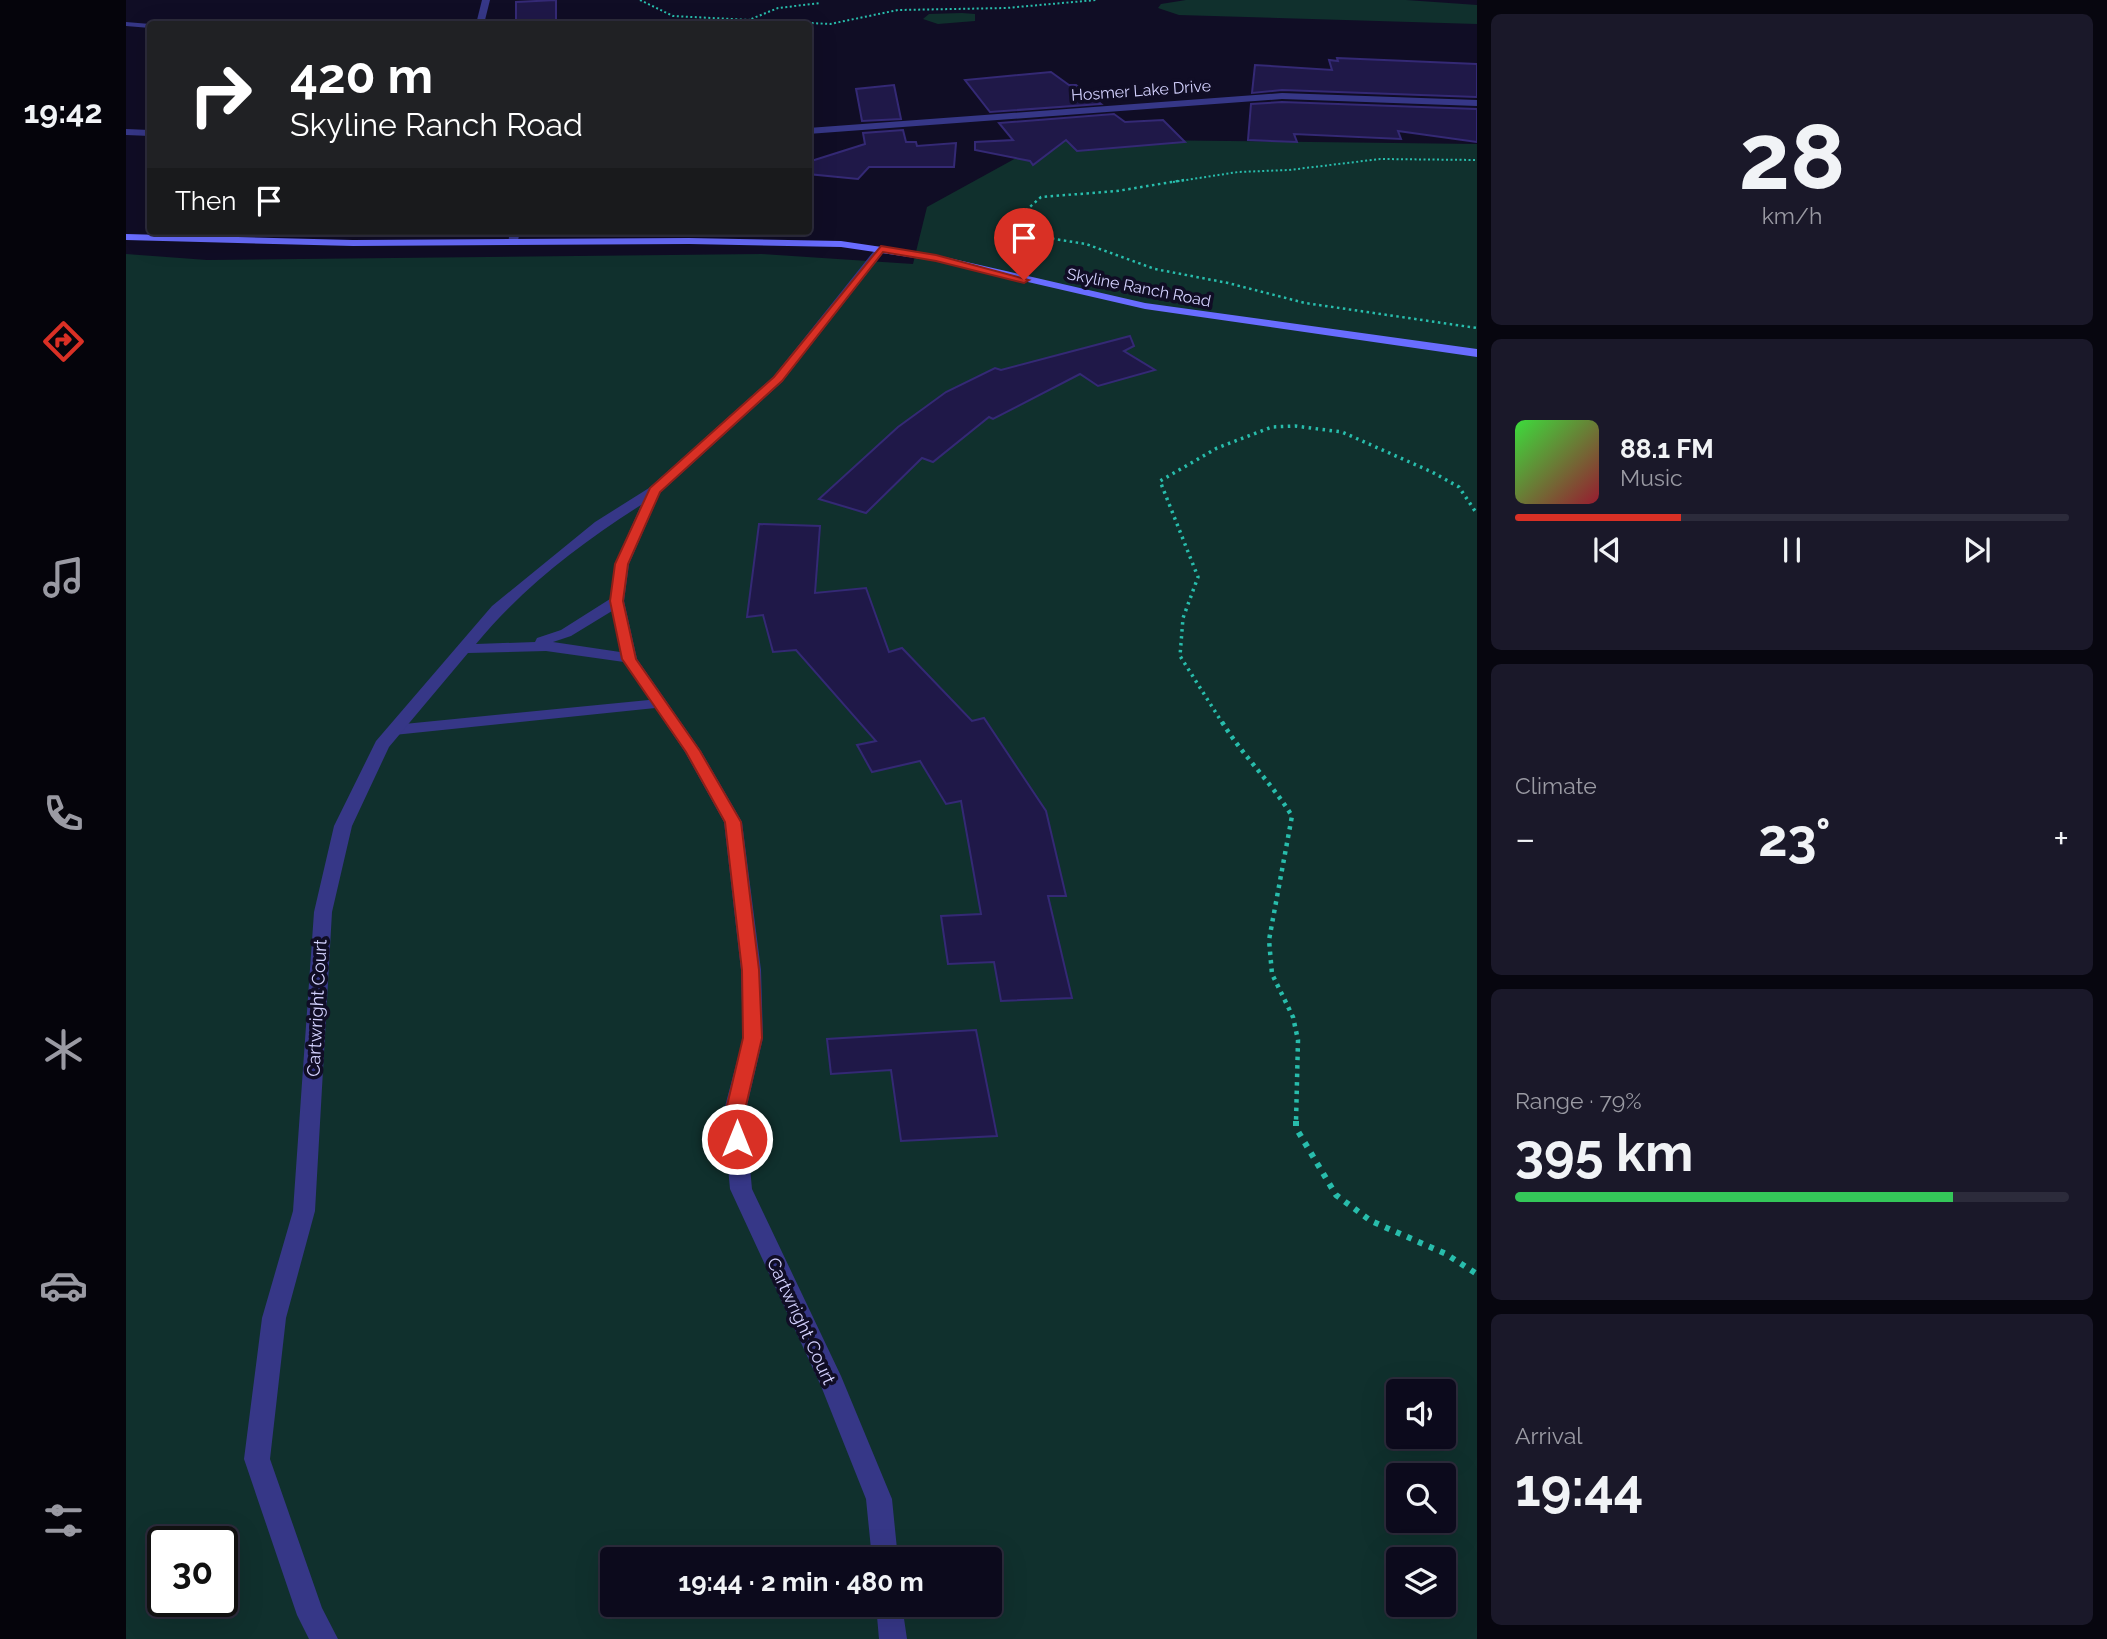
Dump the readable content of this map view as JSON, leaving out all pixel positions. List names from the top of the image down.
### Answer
{
  "streets": {
    "street": ["Hosmer Lake Drive", "Skyline Ranch Road", "Cartwright Court"]
  },
  "crossings": [
    ["Skyline Ranch Road", "Cartwright Court"]
  ],
  "page": {
    "tabs": "19:42",
    "tile": [
      ["28", "km/h"],
      "Climate",
      ["Range · 79%", "395 km"],
      ["Arrival", "19:44"]
    ],
    "turn": ["420 m", "Skyline Ranch Road"],
    "then": "Then",
    "song": ["88.1 FM", "Music"],
    "heat": ["−", "23°", "+"],
    "limit": "30",
    "trip": "19:44 · 2 min · 480 m"
  }
}
